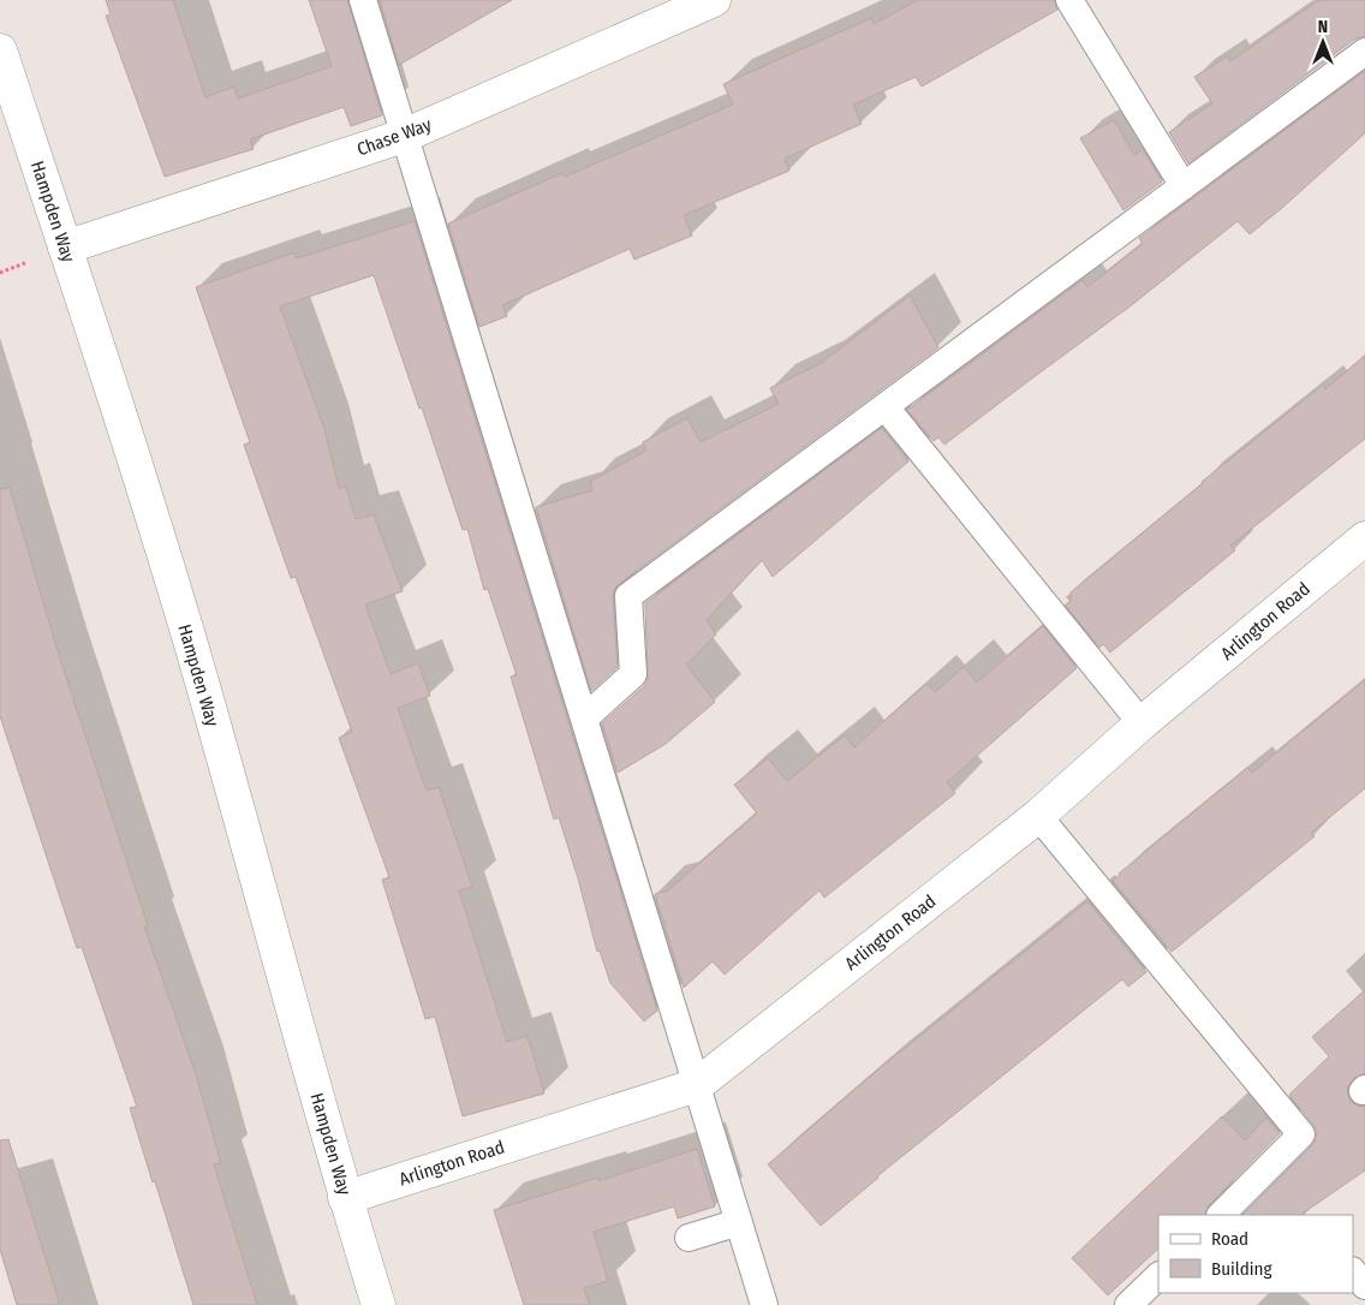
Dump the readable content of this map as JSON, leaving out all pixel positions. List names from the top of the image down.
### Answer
{
  "streets": {
    "street": ["Chase Way", "Hampden Way", "Arlington Road"]
  },
  "crossings": [
    ["Chase Way", "Hampden Way"],
    ["Hampden Way", "Arlington Road"]
  ],
  "legend": ["Road", "Building"],
  "north": "top"
}
